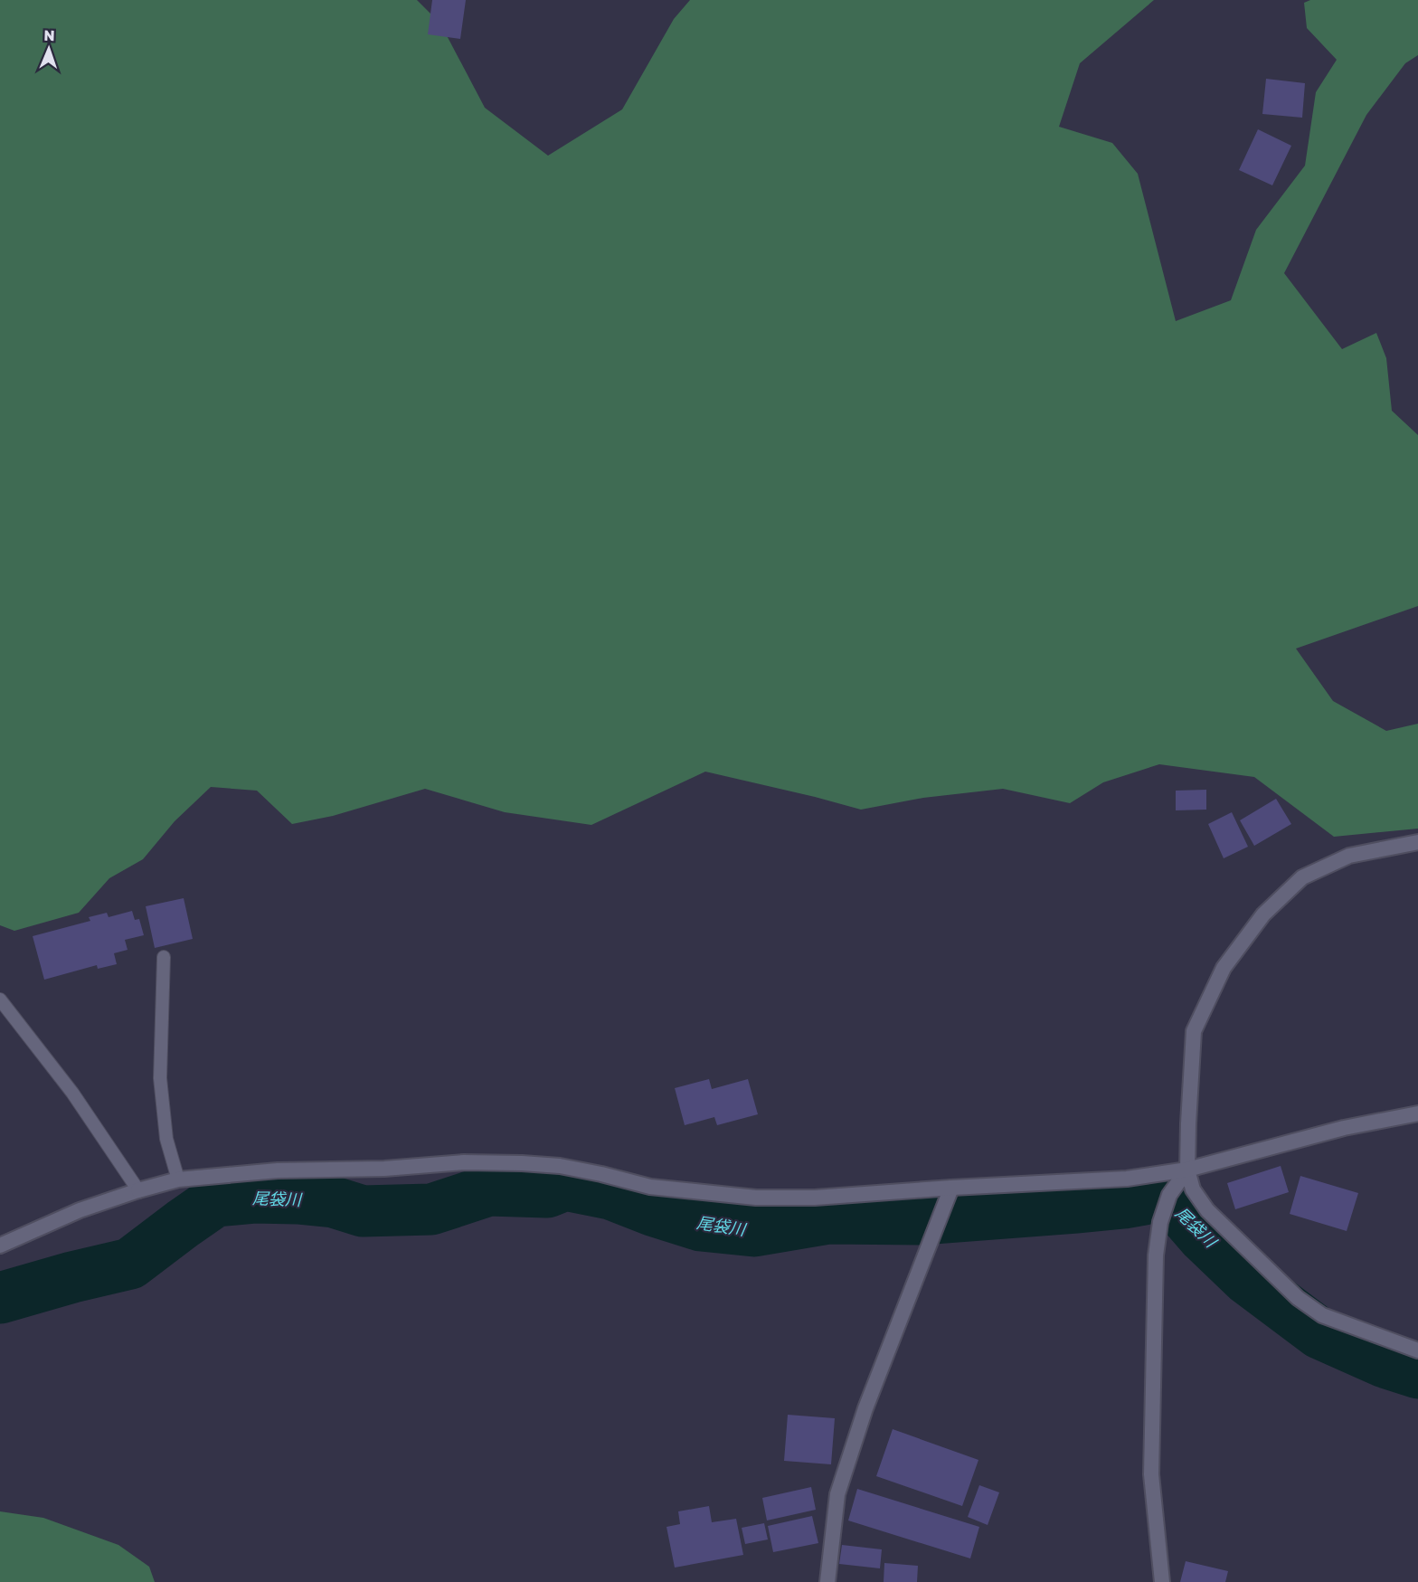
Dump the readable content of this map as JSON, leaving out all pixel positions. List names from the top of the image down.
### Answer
{
  "water": ["尾袋川"],
  "north": "top"
}
